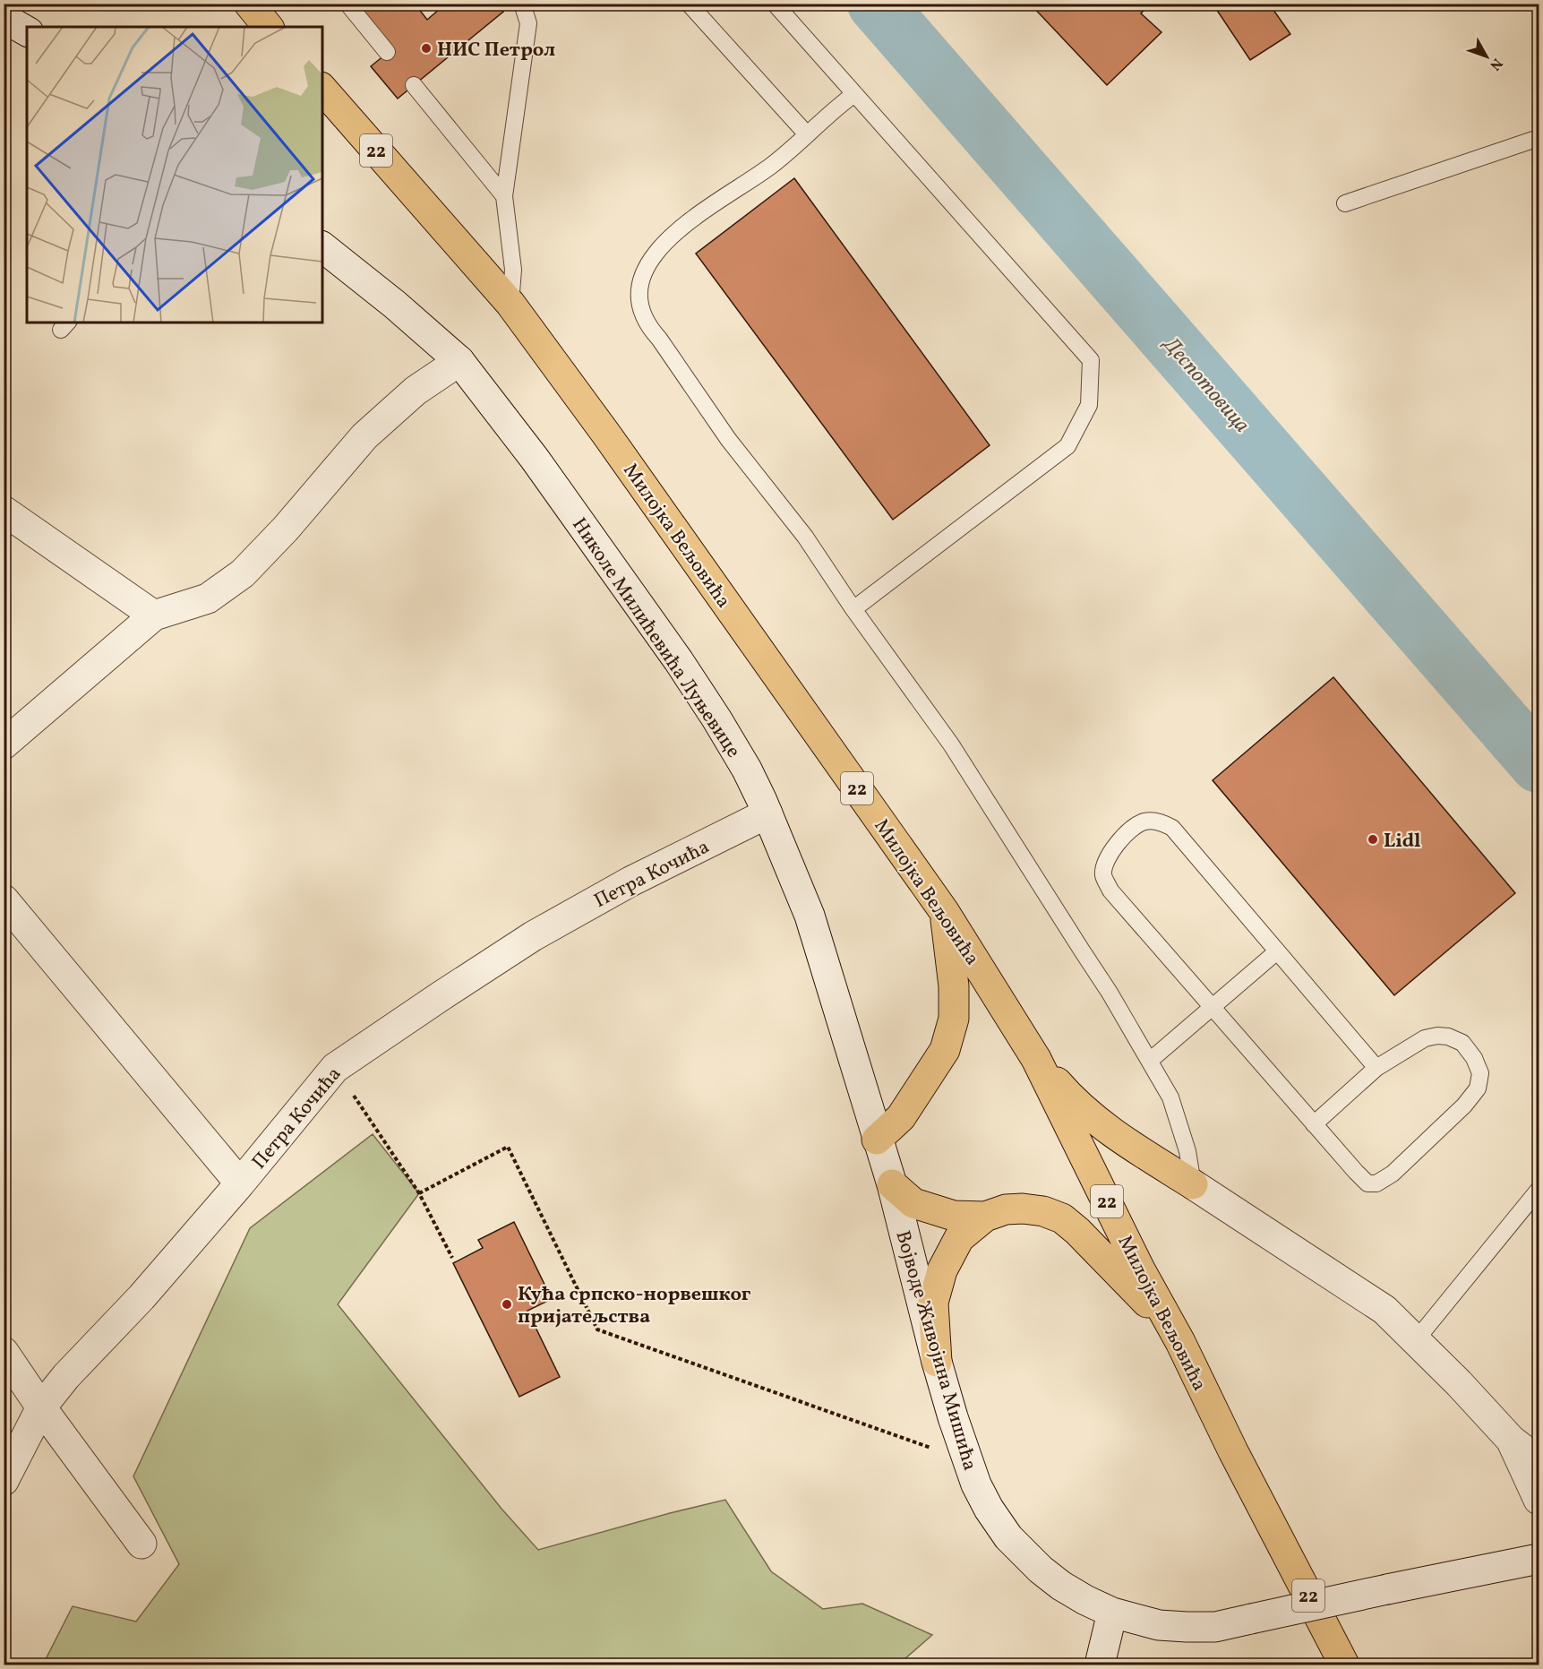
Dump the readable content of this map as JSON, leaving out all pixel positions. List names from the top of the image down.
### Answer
{
  "streets": {
    "main road": ["22", "Милојка Вељовића"],
    "street": ["Николе Милићевића Луњевице", "Петра Кочића", "Војводе Живојина Мишића"]
  },
  "crossings": [
    ["Николе Милићевића Луњевице", "Петра Кочића"],
    ["Николе Милићевића Луњевице", "Војводе Живојина Мишића"]
  ],
  "water": ["Деспотовица"],
  "places": ["НИС Петрол", "Lidl", "Кућа српско-норвешког пријатељства"],
  "north": "bottom right"
}
